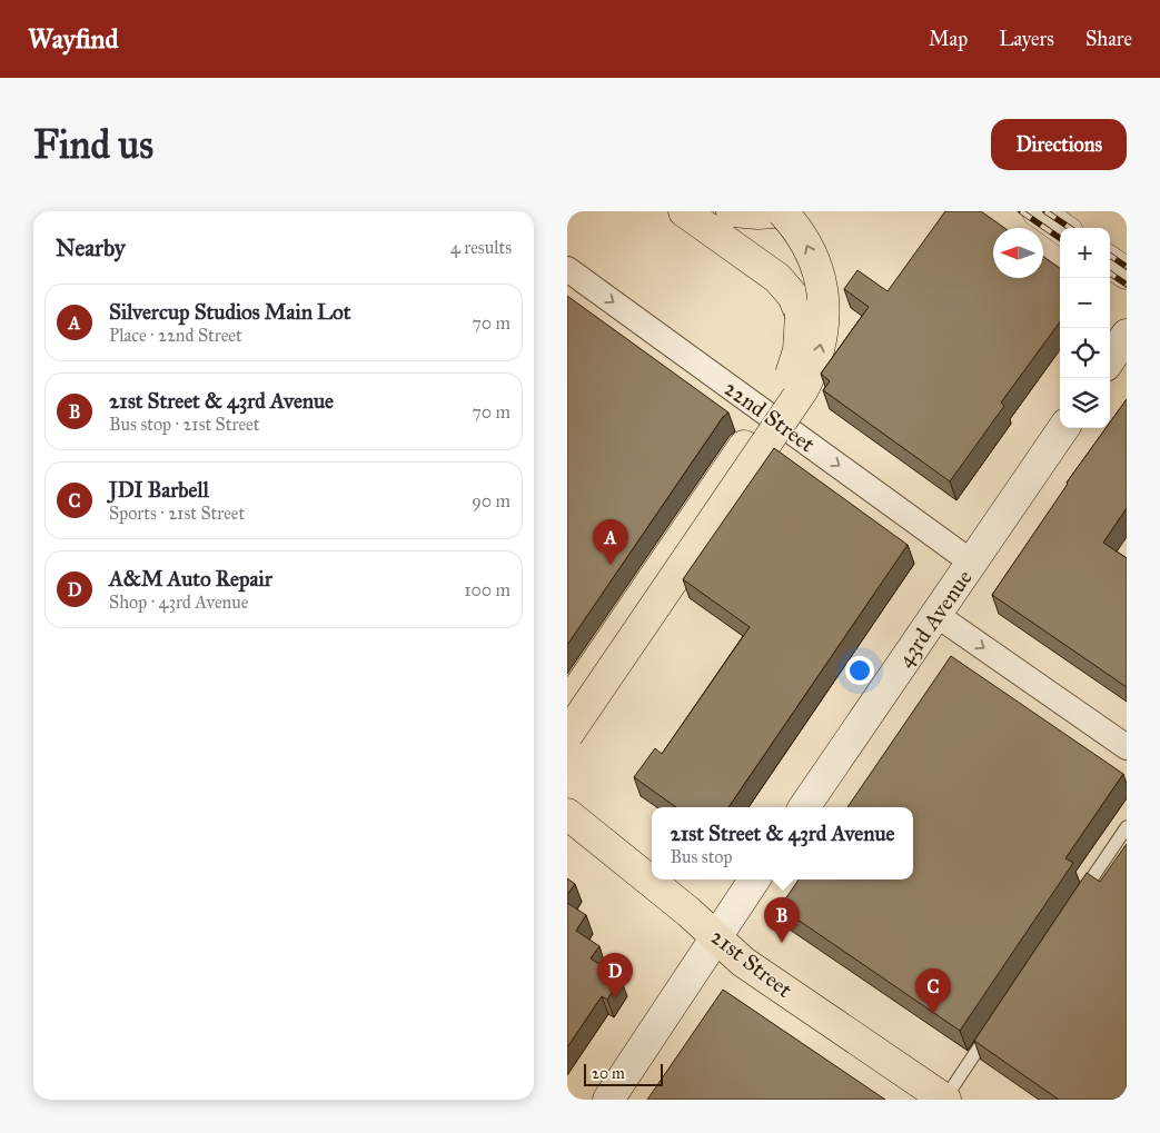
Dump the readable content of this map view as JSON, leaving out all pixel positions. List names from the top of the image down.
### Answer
{
  "streets": {
    "main road": ["43rd Avenue", "21st Street"],
    "street": ["22nd Street"]
  },
  "crossings": [
    ["22nd Street", "43rd Avenue"]
  ],
  "one_way": ["22nd Street"],
  "scale_bar": "20 m",
  "north": "left",
  "page": {
    "header": "Wayfind",
    "nav": ["Map", "Layers", "Share"],
    "buttons": "Directions",
    "title": "Find us",
    "heading": ["Nearby", "4 results"],
    "map_buttons": ["+", "−"],
    "list": [
      {
        "mark": "A",
        "name": "Silvercup Studios Main Lot",
        "note": "Place · 22nd Street",
        "value": "70 m"
      },
      {
        "mark": "B",
        "name": "21st Street & 43rd Avenue",
        "note": "Bus stop · 21st Street",
        "value": "70 m"
      },
      {
        "mark": "C",
        "name": "JDI Barbell",
        "note": "Sports · 21st Street",
        "value": "90 m"
      },
      {
        "mark": "D",
        "name": "A&M Auto Repair",
        "note": "Shop · 43rd Avenue",
        "value": "100 m"
      }
    ],
    "pins": [
      "A",
      "B",
      "D",
      "C"
    ],
    "popup": ["21st Street & 43rd Avenue", "Bus stop"],
    "scale": "20 m"
  }
}
